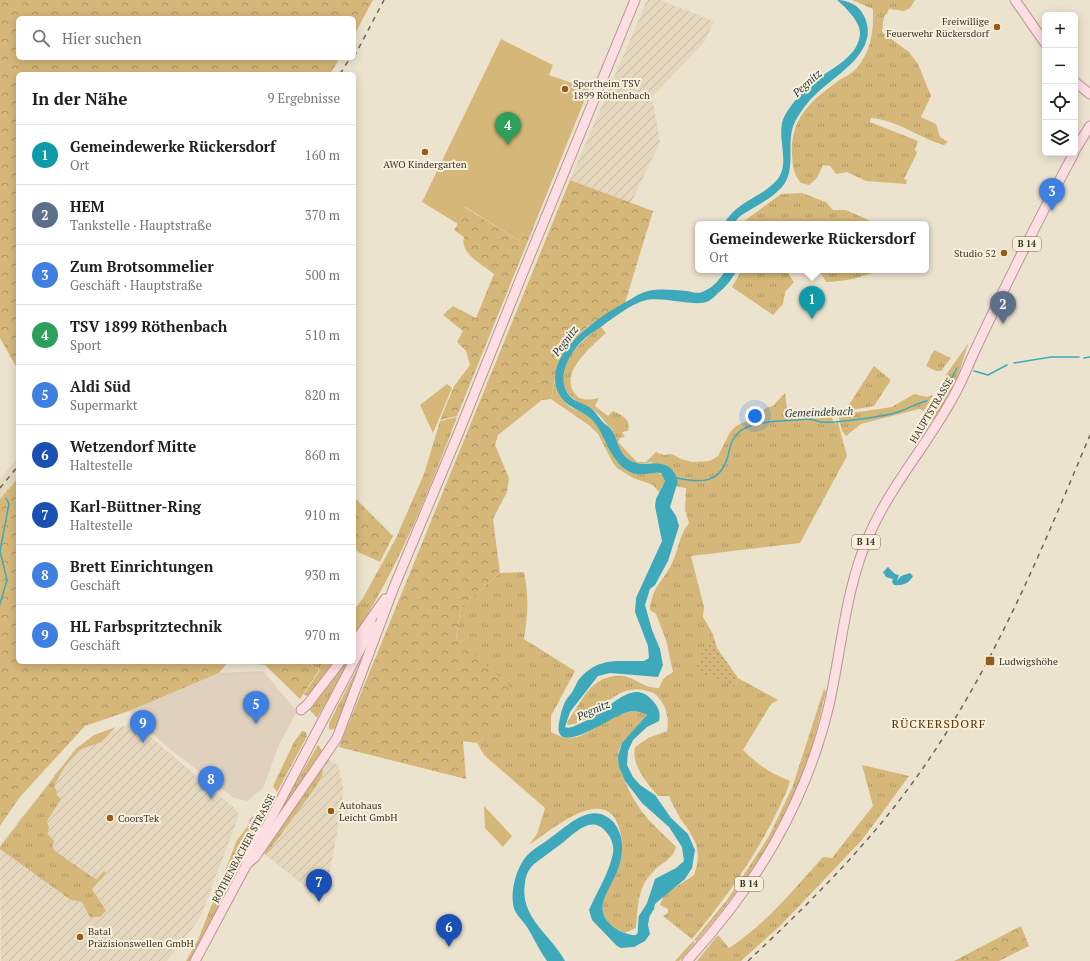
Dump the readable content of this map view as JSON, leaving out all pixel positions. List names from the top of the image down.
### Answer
{
  "streets": {
    "main road": ["B 14", "HAUPTSTRASSE", "RÖTHENBACHER STRASSE"]
  },
  "districts": ["RÜCKERSDORF"],
  "water": ["Pegnitz", "Gemeindebach"],
  "places": {
    "other": [
      "Freiwillige Feuerwehr Rückersdorf",
      "Sportheim TSV 1899 Röthenbach",
      "AWO Kindergarten",
      "Studio 52",
      "Autohaus Leicht GmbH",
      "CoorsTek",
      "Batal Präzisionswellen GmbH"
    ],
    "transit": ["Ludwigshöhe"]
  },
  "page": {
    "map_buttons": ["+", "−"],
    "search": "Hier suchen",
    "heading": ["In der Nähe", "9 Ergebnisse"],
    "pins": [
      "4",
      "3",
      "1",
      "2",
      "5",
      "9",
      "8",
      "7",
      "6"
    ],
    "list": [
      {
        "mark": "1",
        "name": "Gemeindewerke Rückersdorf",
        "note": "Ort",
        "value": "160 m"
      },
      {
        "mark": "2",
        "name": "HEM",
        "note": "Tankstelle · Hauptstraße",
        "value": "370 m"
      },
      {
        "mark": "3",
        "name": "Zum Brotsommelier",
        "note": "Geschäft · Hauptstraße",
        "value": "500 m"
      },
      {
        "mark": "4",
        "name": "TSV 1899 Röthenbach",
        "note": "Sport",
        "value": "510 m"
      },
      {
        "mark": "5",
        "name": "Aldi Süd",
        "note": "Supermarkt",
        "value": "820 m"
      },
      {
        "mark": "6",
        "name": "Wetzendorf Mitte",
        "note": "Haltestelle",
        "value": "860 m"
      },
      {
        "mark": "7",
        "name": "Karl-Büttner-Ring",
        "note": "Haltestelle",
        "value": "910 m"
      },
      {
        "mark": "8",
        "name": "Brett Einrichtungen",
        "note": "Geschäft",
        "value": "930 m"
      },
      {
        "mark": "9",
        "name": "HL Farbspritztechnik",
        "note": "Geschäft",
        "value": "970 m"
      }
    ],
    "popup": ["Gemeindewerke Rückersdorf", "Ort"]
  }
}
